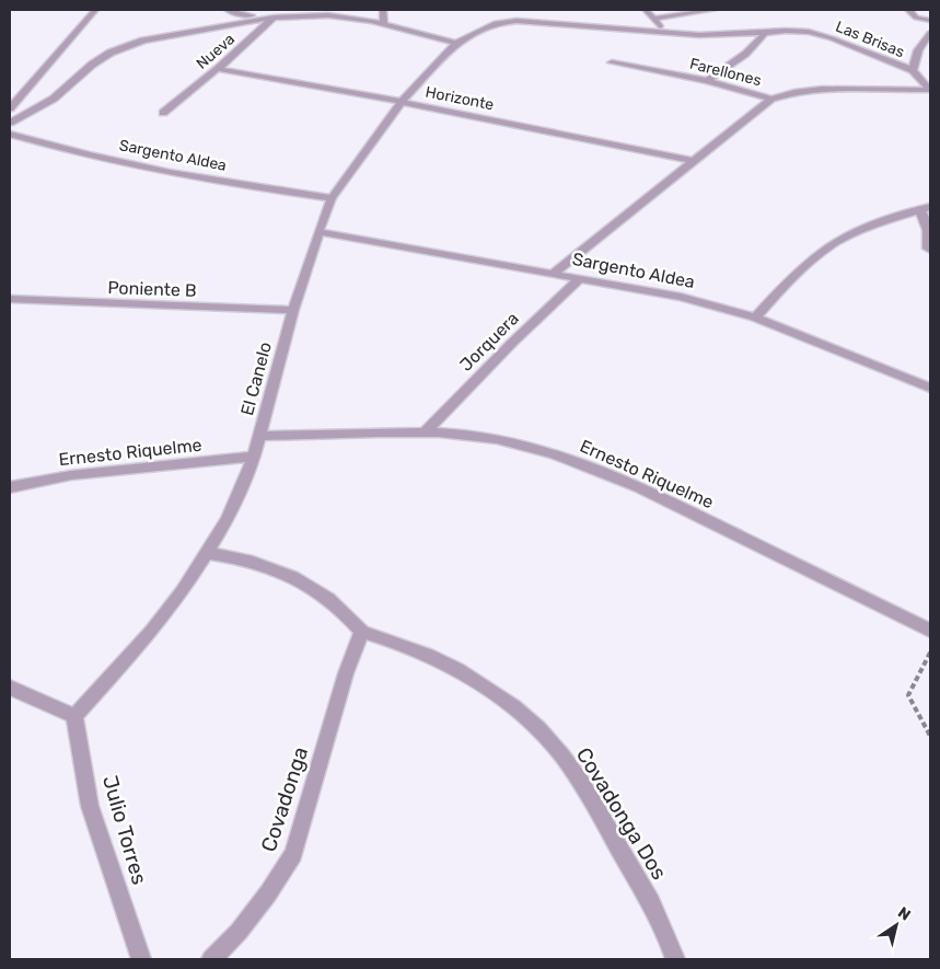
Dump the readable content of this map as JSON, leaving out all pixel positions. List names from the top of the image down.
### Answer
{
  "streets": {
    "street": [
      "Las Brisas",
      "Nueva",
      "Farellones",
      "Horizonte",
      "Sargento Aldea",
      "Poniente B",
      "Jorquera",
      "El Canelo",
      "Ernesto Riquelme",
      "Covadonga",
      "Covadonga Dos",
      "Julio Torres"
    ]
  },
  "crossings": [
    ["Las Brisas", "Farellones"],
    ["Las Brisas", "El Canelo"],
    ["Nueva", "Horizonte"],
    ["Horizonte", "El Canelo"],
    ["Sargento Aldea", "Jorquera"],
    ["Sargento Aldea", "El Canelo"],
    ["Poniente B", "El Canelo"],
    ["Jorquera", "Ernesto Riquelme"],
    ["El Canelo", "Ernesto Riquelme"],
    ["El Canelo", "Julio Torres"],
    ["Covadonga", "Covadonga Dos"]
  ],
  "north": "top right"
}
